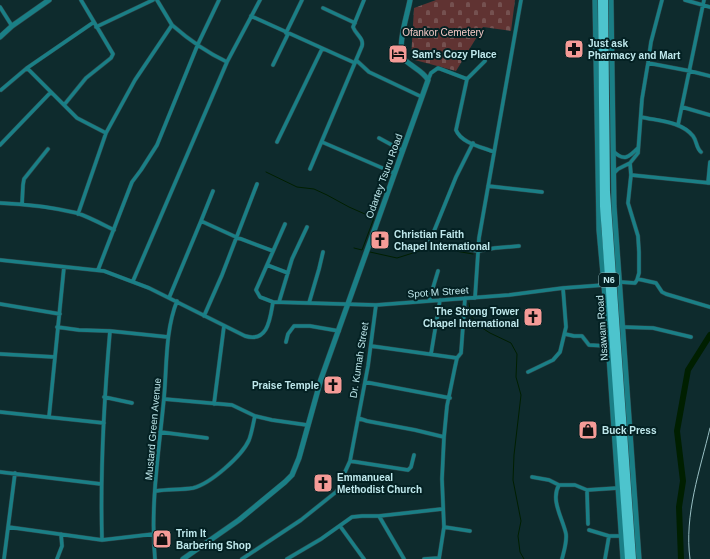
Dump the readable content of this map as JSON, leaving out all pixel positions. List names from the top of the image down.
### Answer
{
  "streets": {
    "highway": ["N6", "Nsawam Road"],
    "main road": ["Odartey Tsuru Road"],
    "street": ["Spot M Street", "Dr. Kumah Street", "Mustard Green Avenue"]
  },
  "crossings": [
    ["Odartey Tsuru Road", "Spot M Street"],
    ["Spot M Street", "Dr. Kumah Street"]
  ],
  "parks": ["Ofankor Cemetery"],
  "places": {
    "pharmacy": ["Just ask Pharmacy and Mart"],
    "hotel": ["Sam's Cozy Place"],
    "church": [
      "Christian Faith Chapel International",
      "The Strong Tower Chapel International",
      "Praise Temple",
      "Emmanueal Methodist Church"
    ],
    "shop": ["Buck Press", "Trim It Barbering Shop"]
  }
}
